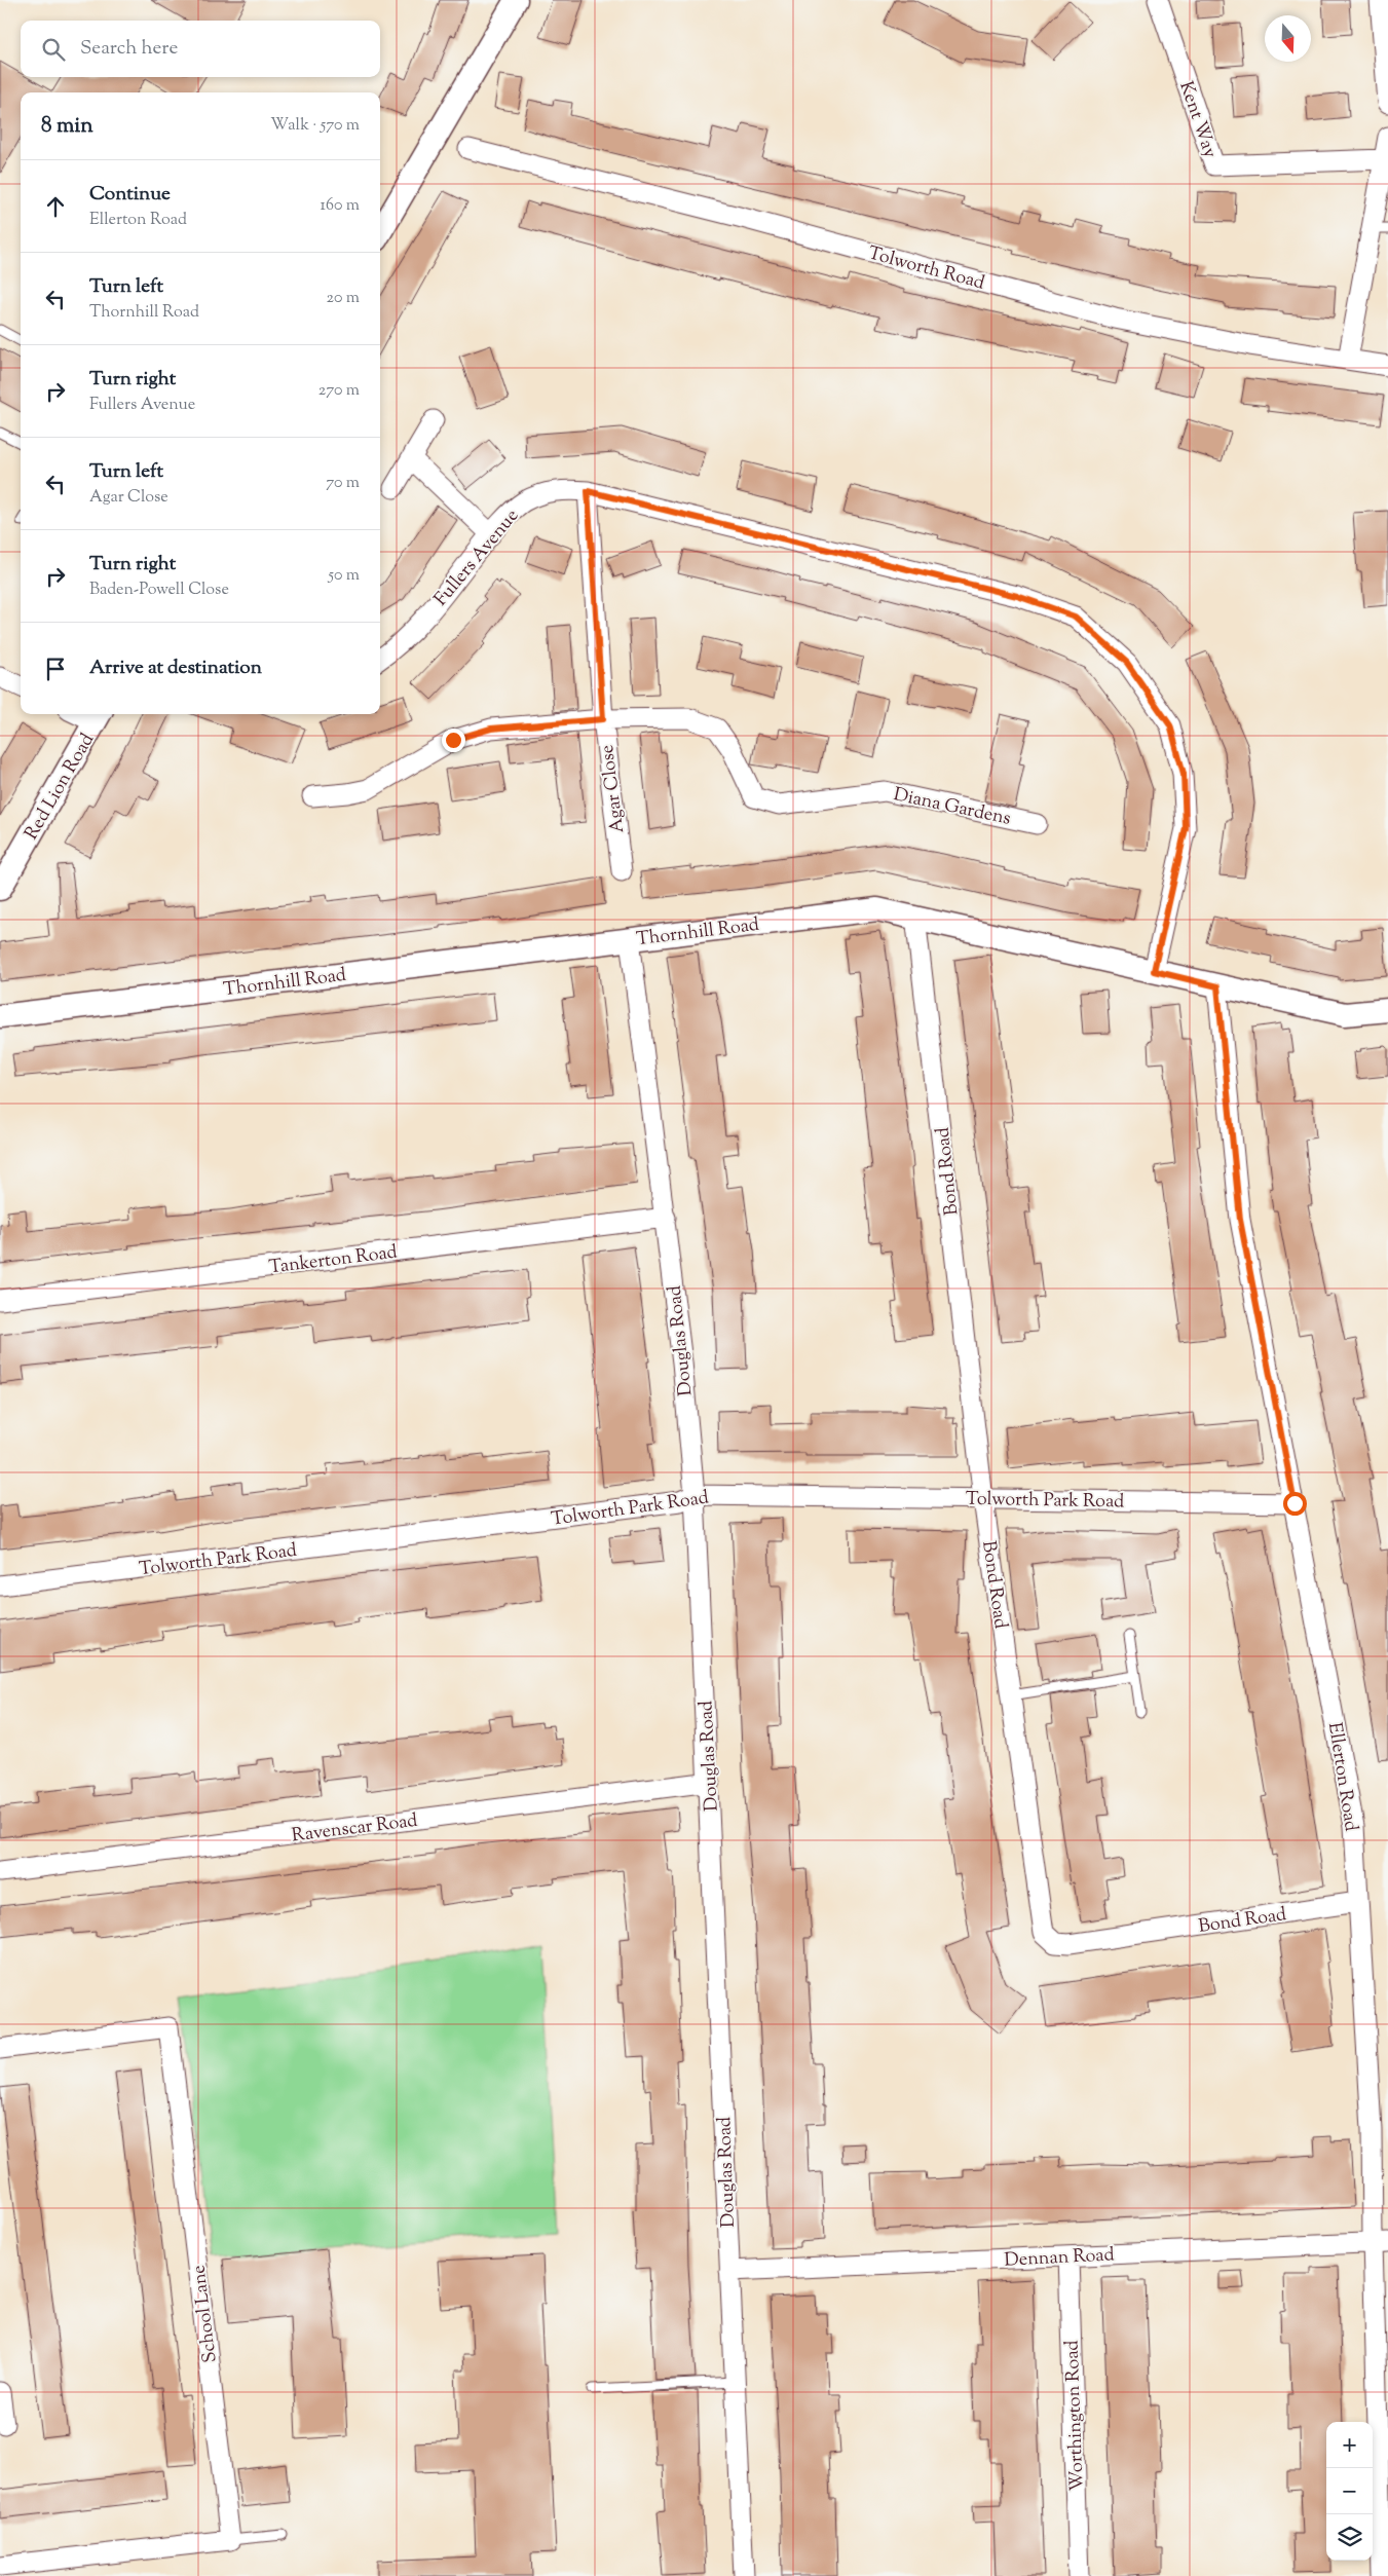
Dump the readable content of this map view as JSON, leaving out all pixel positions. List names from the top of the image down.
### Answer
{
  "streets": {
    "street": [
      "Kent Way",
      "Tolworth Road",
      "Fullers Avenue",
      "Red Lion Road",
      "Agar Close",
      "Diana Gardens",
      "Thornhill Road",
      "Bond Road",
      "Tankerton Road",
      "Douglas Road",
      "Tolworth Park Road",
      "Ellerton Road",
      "Ravenscar Road",
      "Dennan Road",
      "School Lane",
      "Worthington Road"
    ]
  },
  "crossings": [
    ["Fullers Avenue", "Agar Close"],
    ["Fullers Avenue", "Thornhill Road"],
    ["Agar Close", "Diana Gardens"],
    ["Thornhill Road", "Bond Road"],
    ["Thornhill Road", "Douglas Road"],
    ["Thornhill Road", "Ellerton Road"],
    ["Bond Road", "Tolworth Park Road"],
    ["Bond Road", "Ellerton Road"],
    ["Tankerton Road", "Douglas Road"],
    ["Douglas Road", "Tolworth Park Road"],
    ["Douglas Road", "Ravenscar Road"],
    ["Douglas Road", "Dennan Road"],
    ["Tolworth Park Road", "Ellerton Road"],
    ["Ellerton Road", "Dennan Road"],
    ["Dennan Road", "Worthington Road"]
  ],
  "north": "bottom",
  "page": {
    "search": "Search here",
    "heading": ["8 min", "Walk · 570 m"],
    "list": [
      ["Continue", "Ellerton Road", "160 m"],
      ["Turn left", "Thornhill Road", "20 m"],
      ["Turn right", "Fullers Avenue", "270 m"],
      ["Turn left", "Agar Close", "70 m"],
      ["Turn right", "Baden-Powell Close", "50 m"],
      "Arrive at destination"
    ],
    "map_buttons": ["+", "−"]
  }
}
